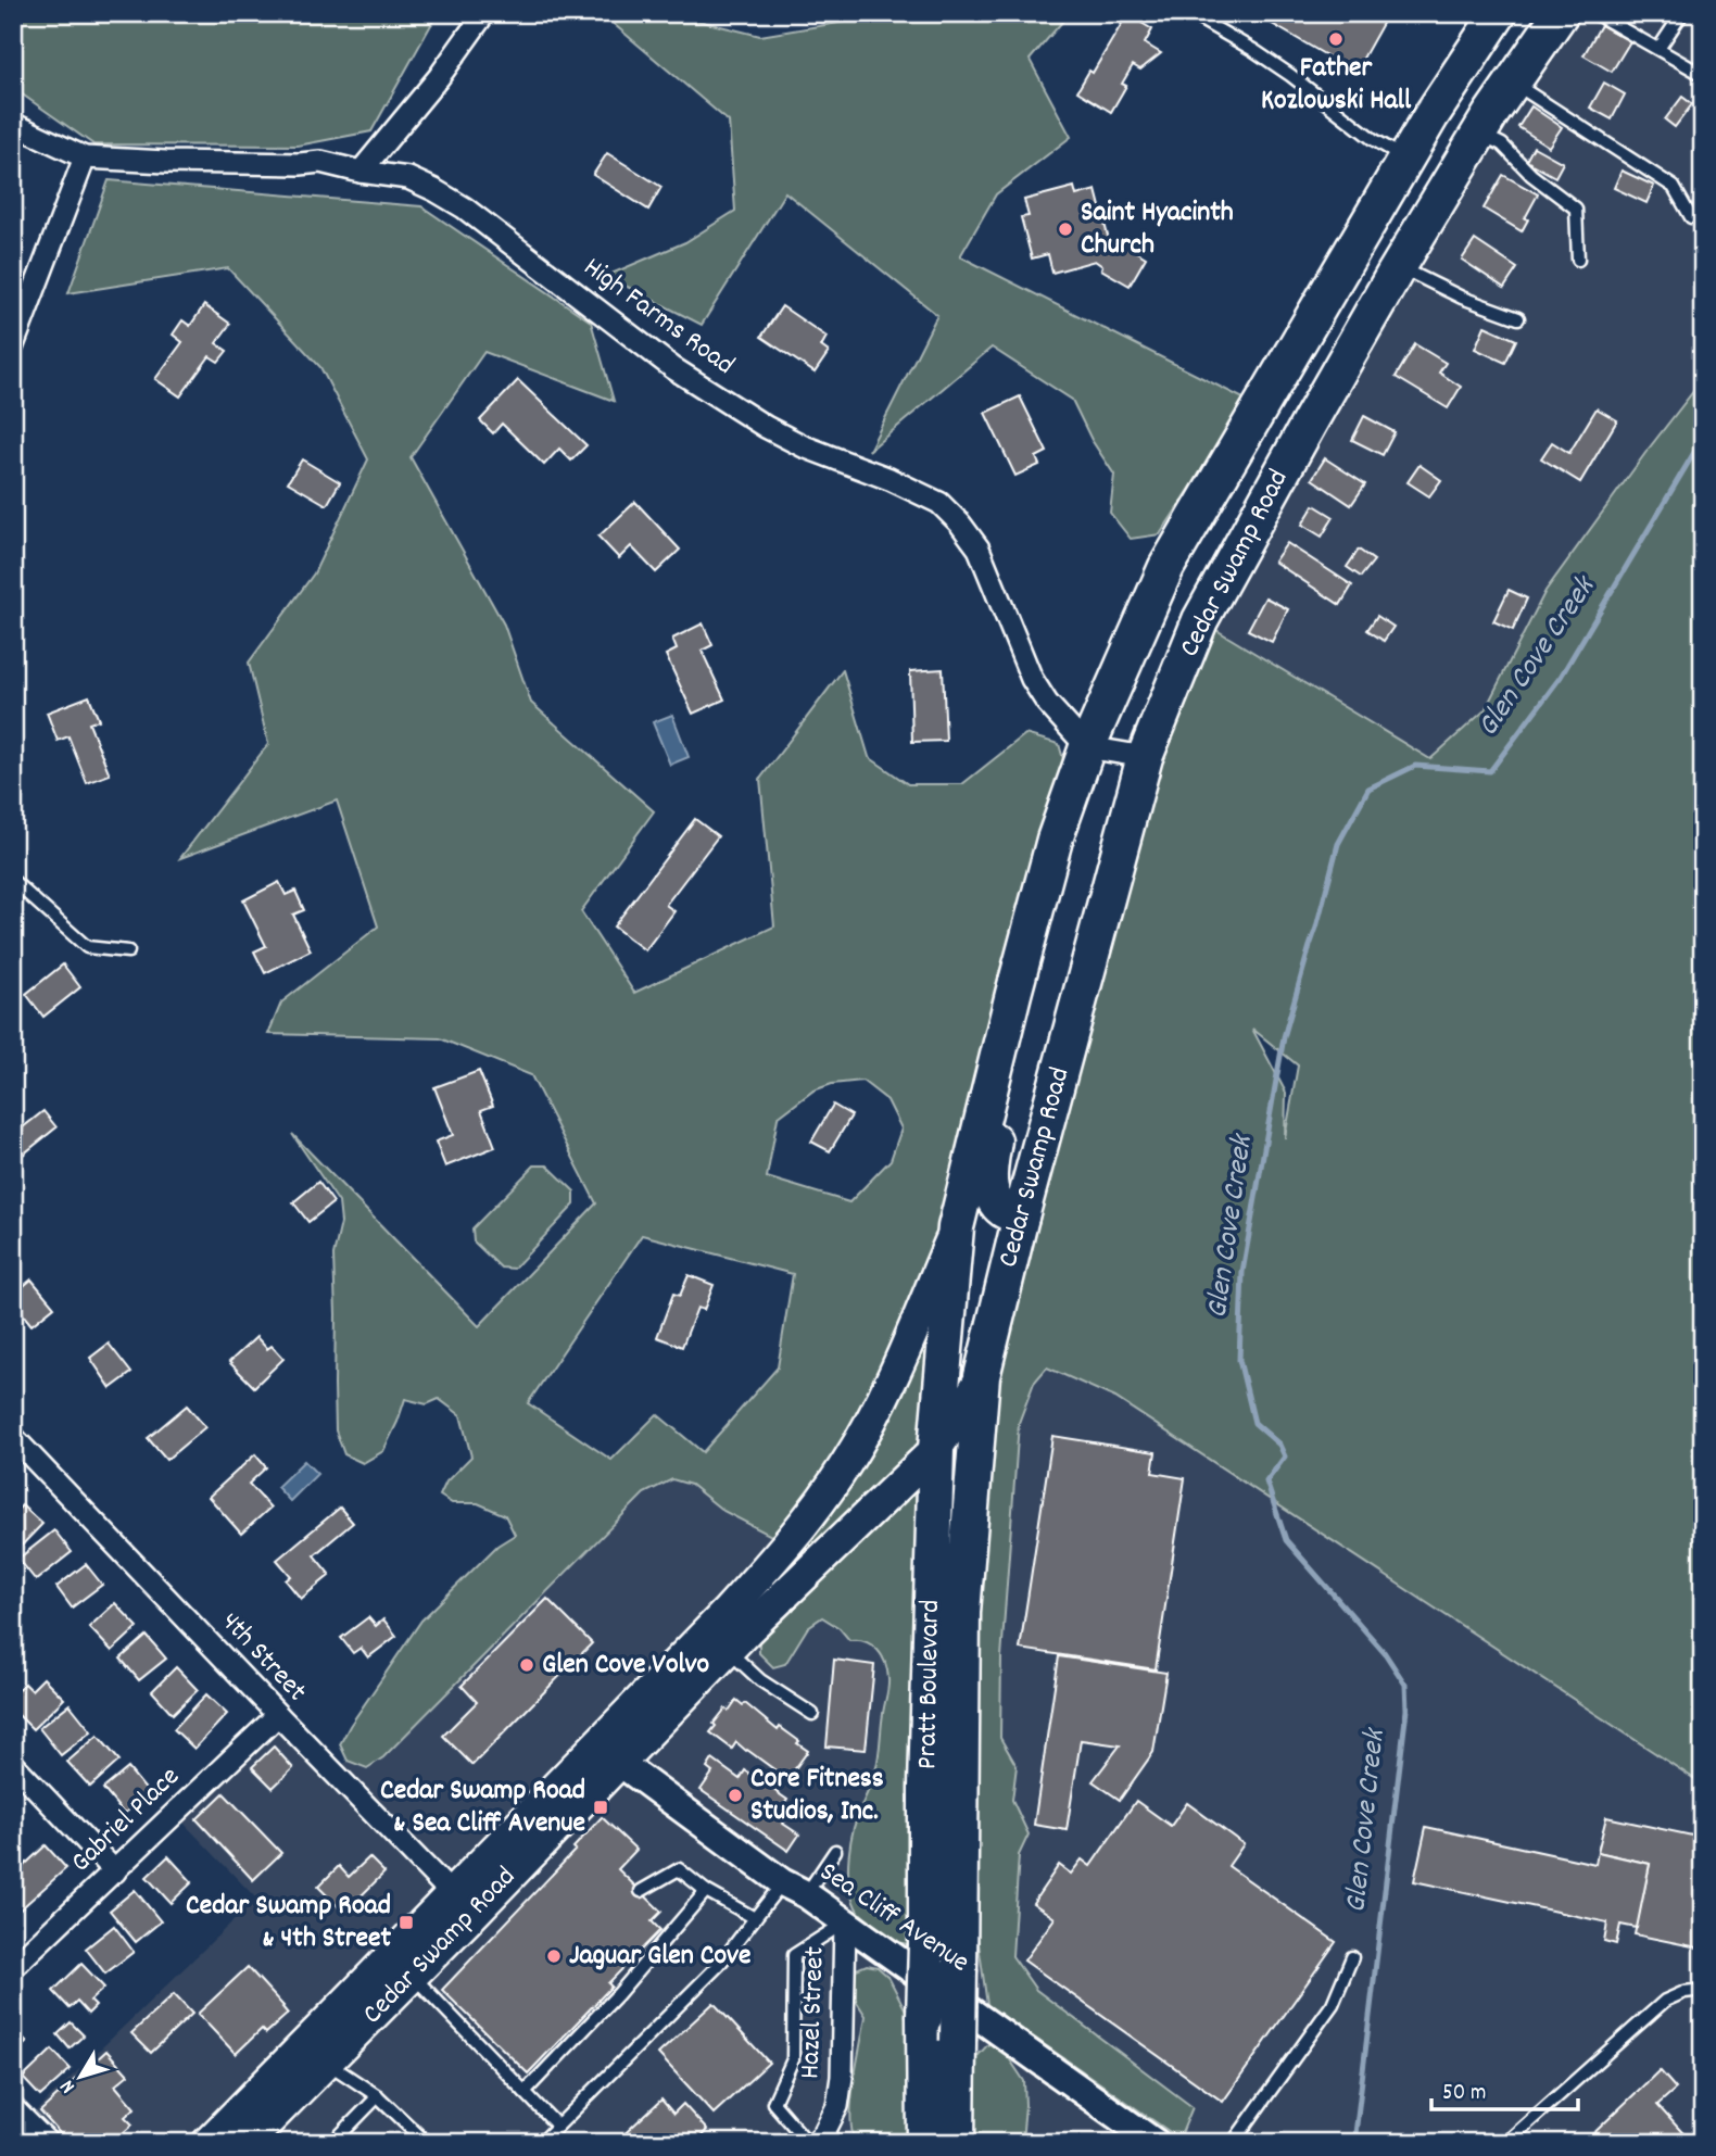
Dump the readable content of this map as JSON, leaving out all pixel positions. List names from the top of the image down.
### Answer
{
  "streets": {
    "main road": ["Cedar Swamp Road", "Pratt Boulevard"],
    "street": [
      "High Farms Road",
      "4th Street",
      "Gabriel Place",
      "Sea Cliff Avenue",
      "Hazel Street"
    ]
  },
  "crossings": [
    ["High Farms Road", "Cedar Swamp Road"],
    ["Cedar Swamp Road", "4th Street"],
    ["Cedar Swamp Road", "Pratt Boulevard"],
    ["Cedar Swamp Road", "Sea Cliff Avenue"],
    ["4th Street", "Gabriel Place"],
    ["Sea Cliff Avenue", "Hazel Street"]
  ],
  "water": ["Glen Cove Creek"],
  "places": {
    "other": [
      "Father Kozlowski Hall",
      "Saint Hyacinth Church",
      "Glen Cove Volvo",
      "Core Fitness Studios, Inc.",
      "Jaguar Glen Cove"
    ],
    "transit": ["Cedar Swamp Road & Sea Cliff Avenue", "Cedar Swamp Road & 4th Street"]
  },
  "scale_bar": "50 m",
  "north": "bottom left"
}
